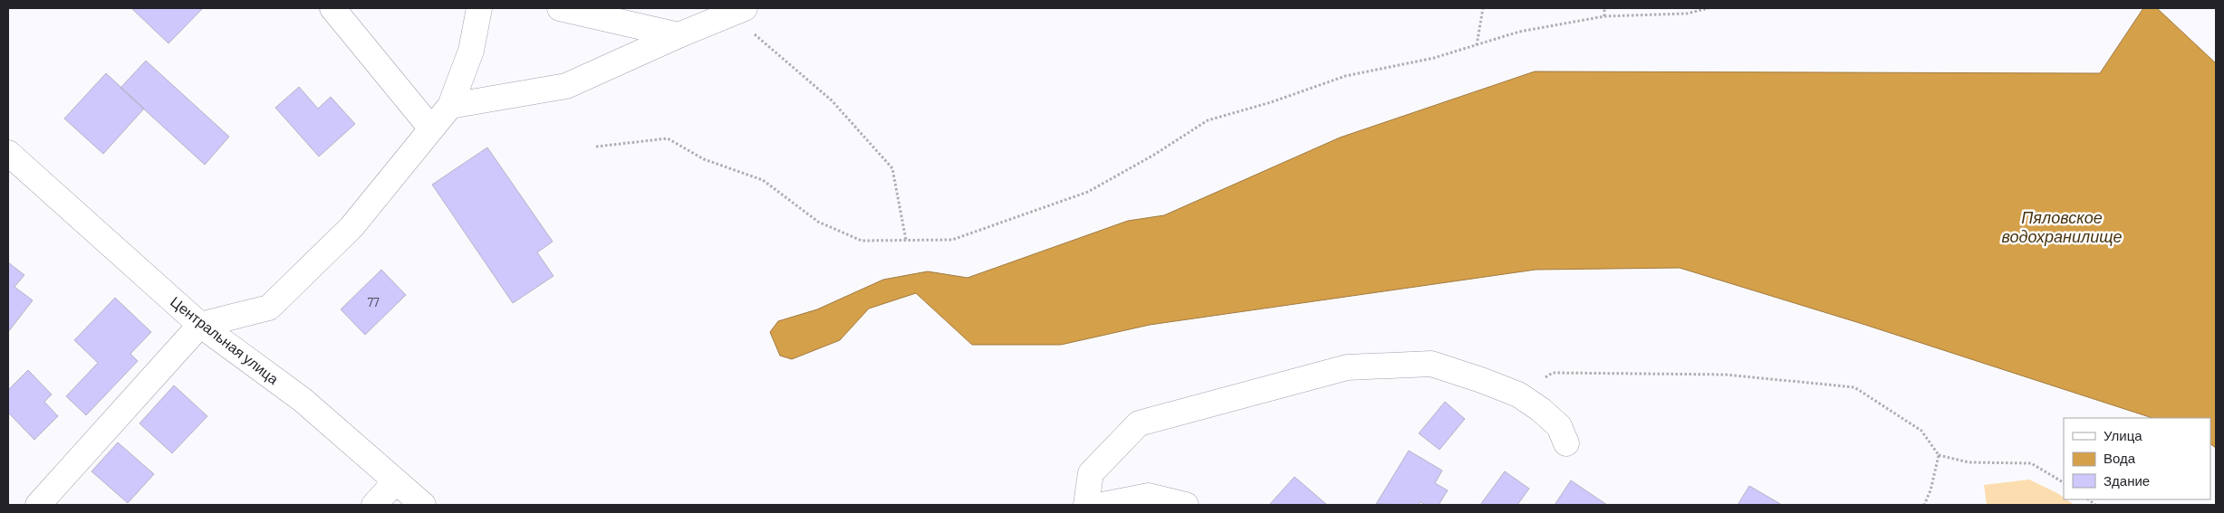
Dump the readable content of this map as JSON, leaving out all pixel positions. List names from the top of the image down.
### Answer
{
  "streets": {
    "street": ["Центральная улица"]
  },
  "water": ["Пяловское водохранилище"],
  "house_numbers": ["77"],
  "legend": ["Улица", "Вода", "Здание"]
}
